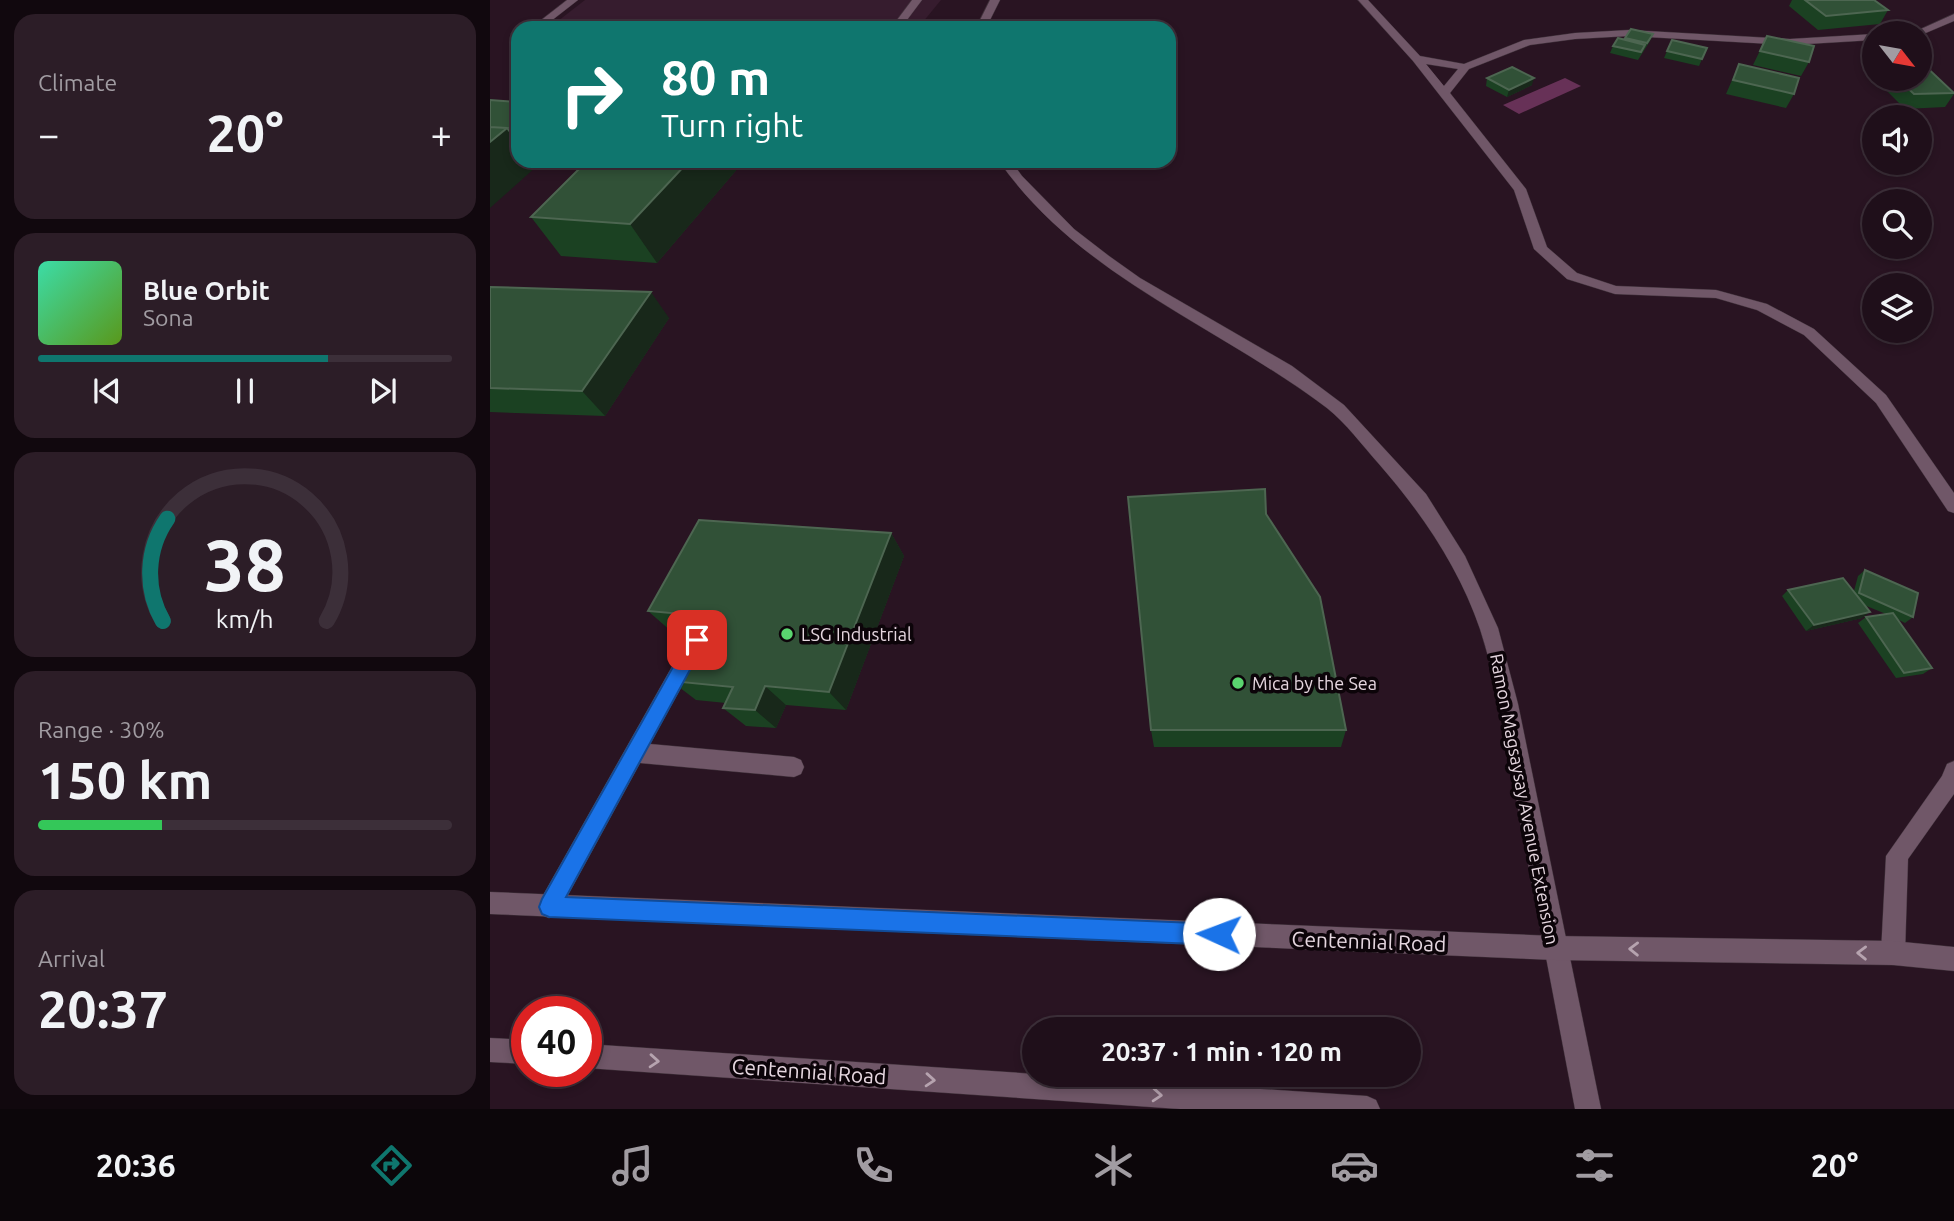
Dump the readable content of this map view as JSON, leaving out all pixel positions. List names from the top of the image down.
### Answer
{
  "streets": {
    "street": ["Ramon Magsaysay Avenue Extension", "Centennial Road"]
  },
  "crossings": [
    ["Ramon Magsaysay Avenue Extension", "Centennial Road"]
  ],
  "places": ["LSG Industrial", "Mica by the Sea"],
  "north": "bottom right",
  "page": {
    "tile": [
      "Climate",
      ["Range · 30%", "150 km"],
      ["Arrival", "20:37"]
    ],
    "turn": ["80 m", "Turn right"],
    "heat": ["−", "20°", "+"],
    "song": ["Blue Orbit", "Sona"],
    "limit": "40",
    "trip": "20:37 · 1 min · 120 m",
    "tabs": ["20:36", "20°"],
    "gauge": ["38", "km/h"]
  }
}
